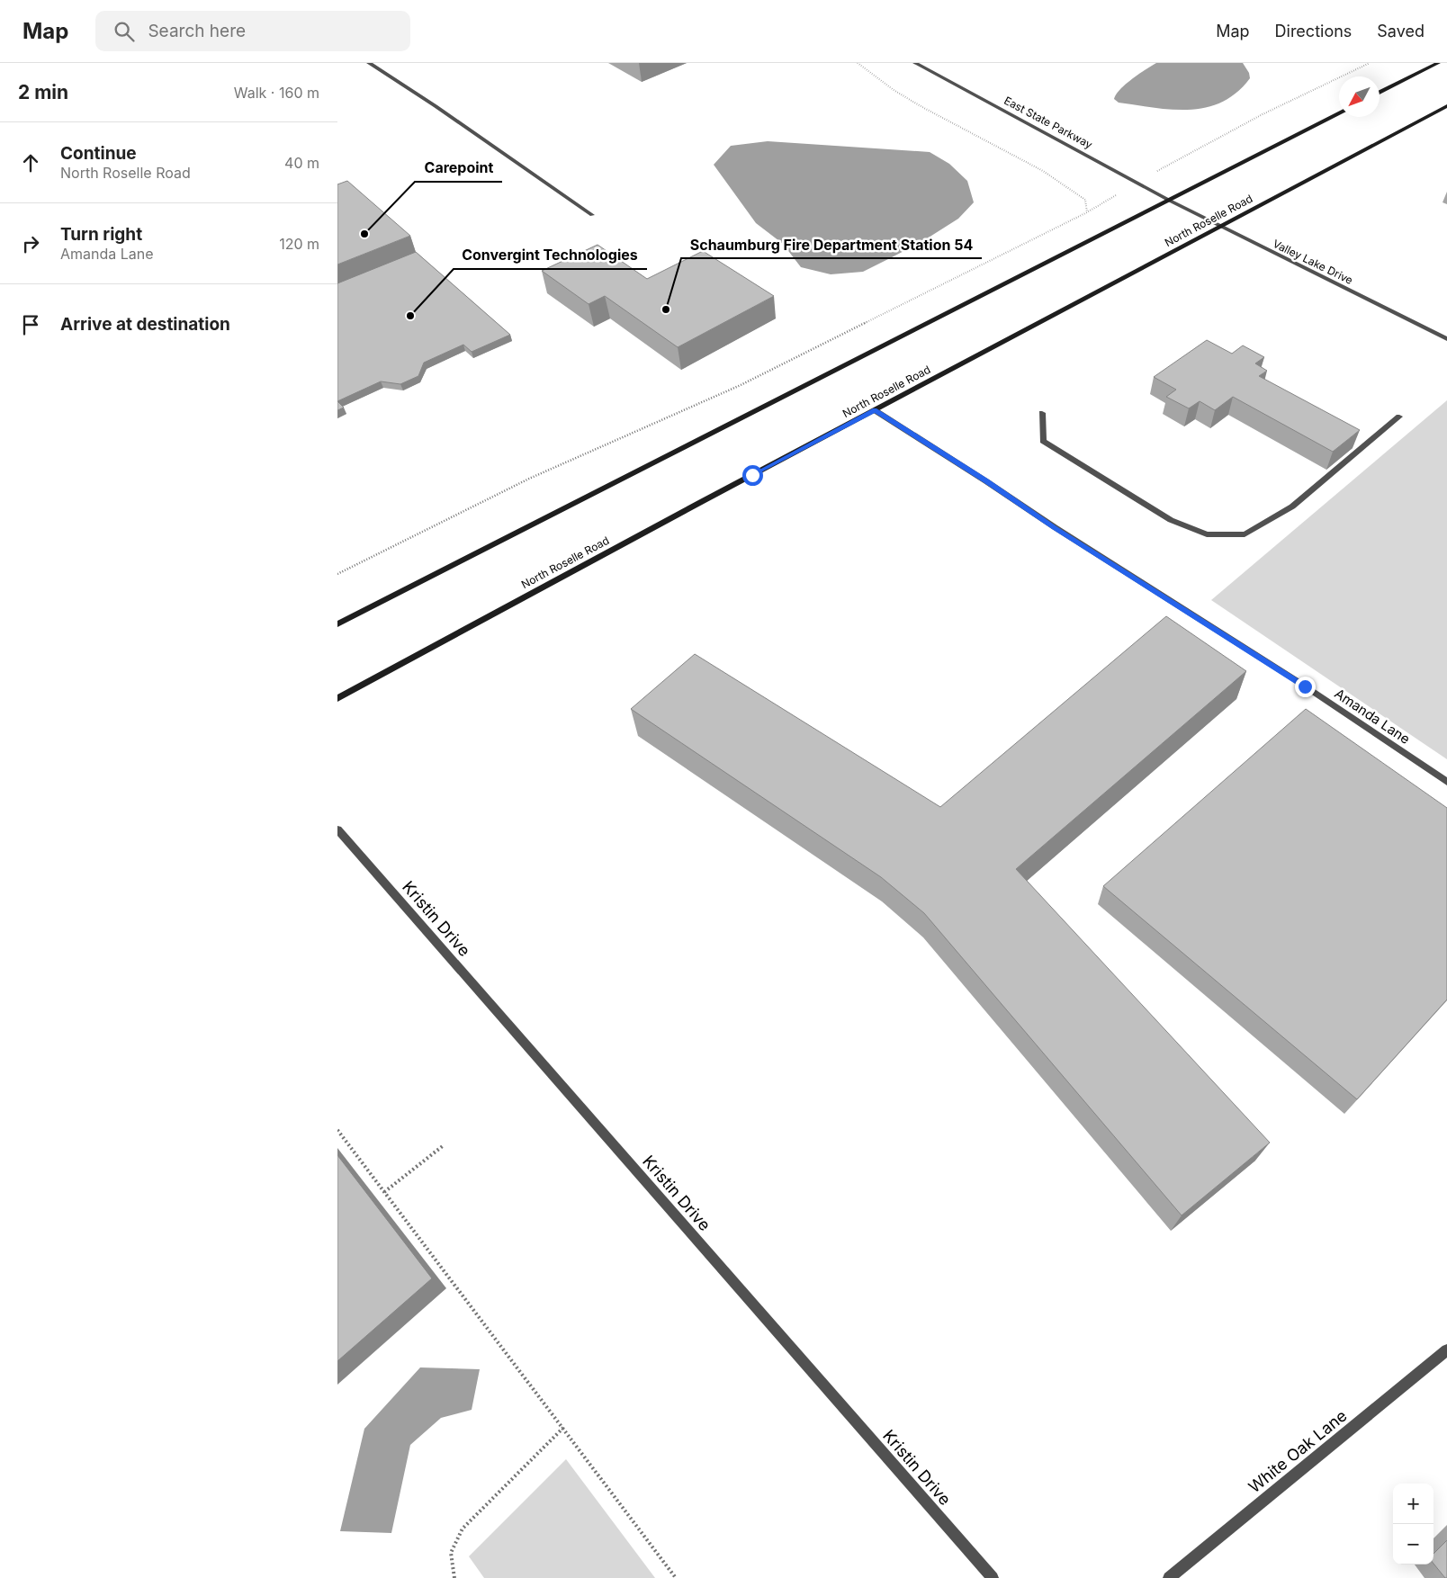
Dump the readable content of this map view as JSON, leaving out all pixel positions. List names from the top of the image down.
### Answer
{
  "streets": {
    "main road": ["North Roselle Road"],
    "street": [
      "East State Parkway",
      "Valley Lake Drive",
      "Amanda Lane",
      "Kristin Drive",
      "White Oak Lane"
    ]
  },
  "crossings": [
    ["East State Parkway", "Valley Lake Drive"],
    ["North Roselle Road", "Valley Lake Drive"],
    ["North Roselle Road", "Amanda Lane"]
  ],
  "places": ["Carepoint", "Schaumburg Fire Department Station 54", "Convergint Technologies"],
  "north": "bottom left",
  "page": {
    "header": "Map",
    "search": "Search here",
    "nav": ["Map", "Directions", "Saved"],
    "heading": ["2 min", "Walk · 160 m"],
    "list": [
      ["Continue", "North Roselle Road", "40 m"],
      ["Turn right", "Amanda Lane", "120 m"],
      "Arrive at destination"
    ],
    "map_buttons": ["+", "−"]
  }
}
